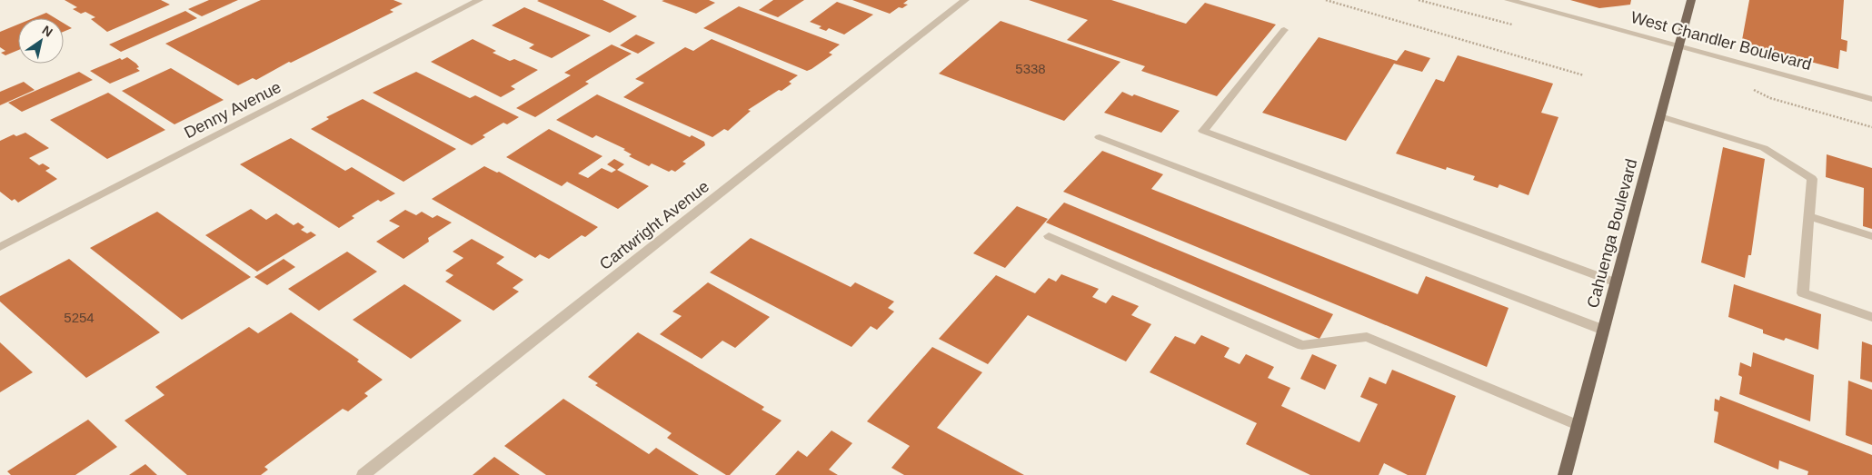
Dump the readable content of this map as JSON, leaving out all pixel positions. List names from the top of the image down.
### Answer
{
  "streets": {
    "main road": ["Cahuenga Boulevard"],
    "street": ["West Chandler Boulevard", "Denny Avenue", "Cartwright Avenue"]
  },
  "crossings": [
    ["West Chandler Boulevard", "Cahuenga Boulevard"]
  ],
  "house_numbers": ["5338", "5254"],
  "north": "top right"
}
